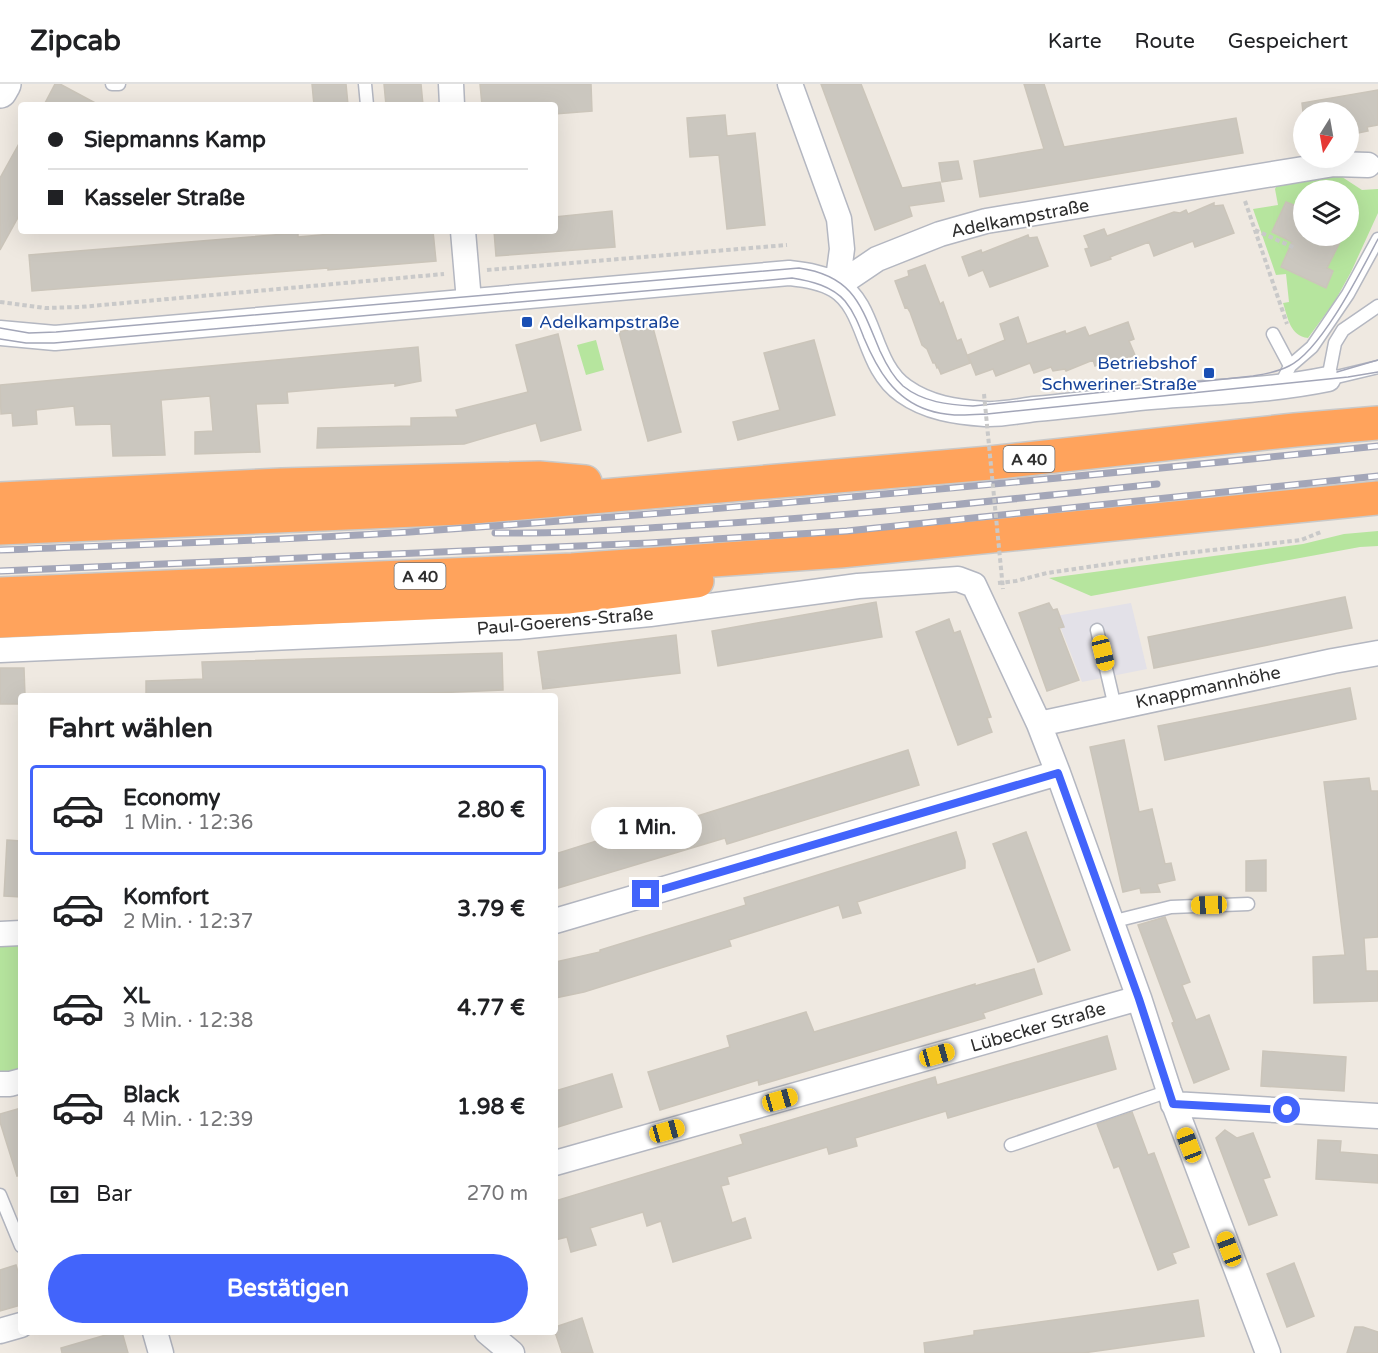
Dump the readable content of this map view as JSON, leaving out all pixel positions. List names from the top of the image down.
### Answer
{
  "streets": {
    "highway": ["A 40"],
    "street": [
      "Adelkampstraße",
      "Paul-Goerens-Straße",
      "Knappmannhöhe",
      "Lübecker Straße"
    ]
  },
  "places": {
    "transit": ["Adelkampstraße", "Betriebshof Schweriner Straße"]
  },
  "north": "bottom",
  "page": {
    "header": "Zipcab",
    "nav": ["Karte", "Route", "Gespeichert"],
    "banner": ["Siepmanns Kamp", "Kasseler Straße"],
    "heading": "Fahrt wählen",
    "list": [
      {
        "name": "Economy",
        "note": "1 Min. · 12:36",
        "value": "2.80 €"
      },
      {
        "name": "Komfort",
        "note": "2 Min. · 12:37",
        "value": "3.79 €"
      },
      {
        "name": "XL",
        "note": "3 Min. · 12:38",
        "value": "4.77 €"
      },
      {
        "name": "Black",
        "note": "4 Min. · 12:39",
        "value": "1.98 €"
      }
    ],
    "bubble": "1 Min.",
    "pay": ["Bar", "270 m"],
    "buttons": "Bestätigen"
  }
}
